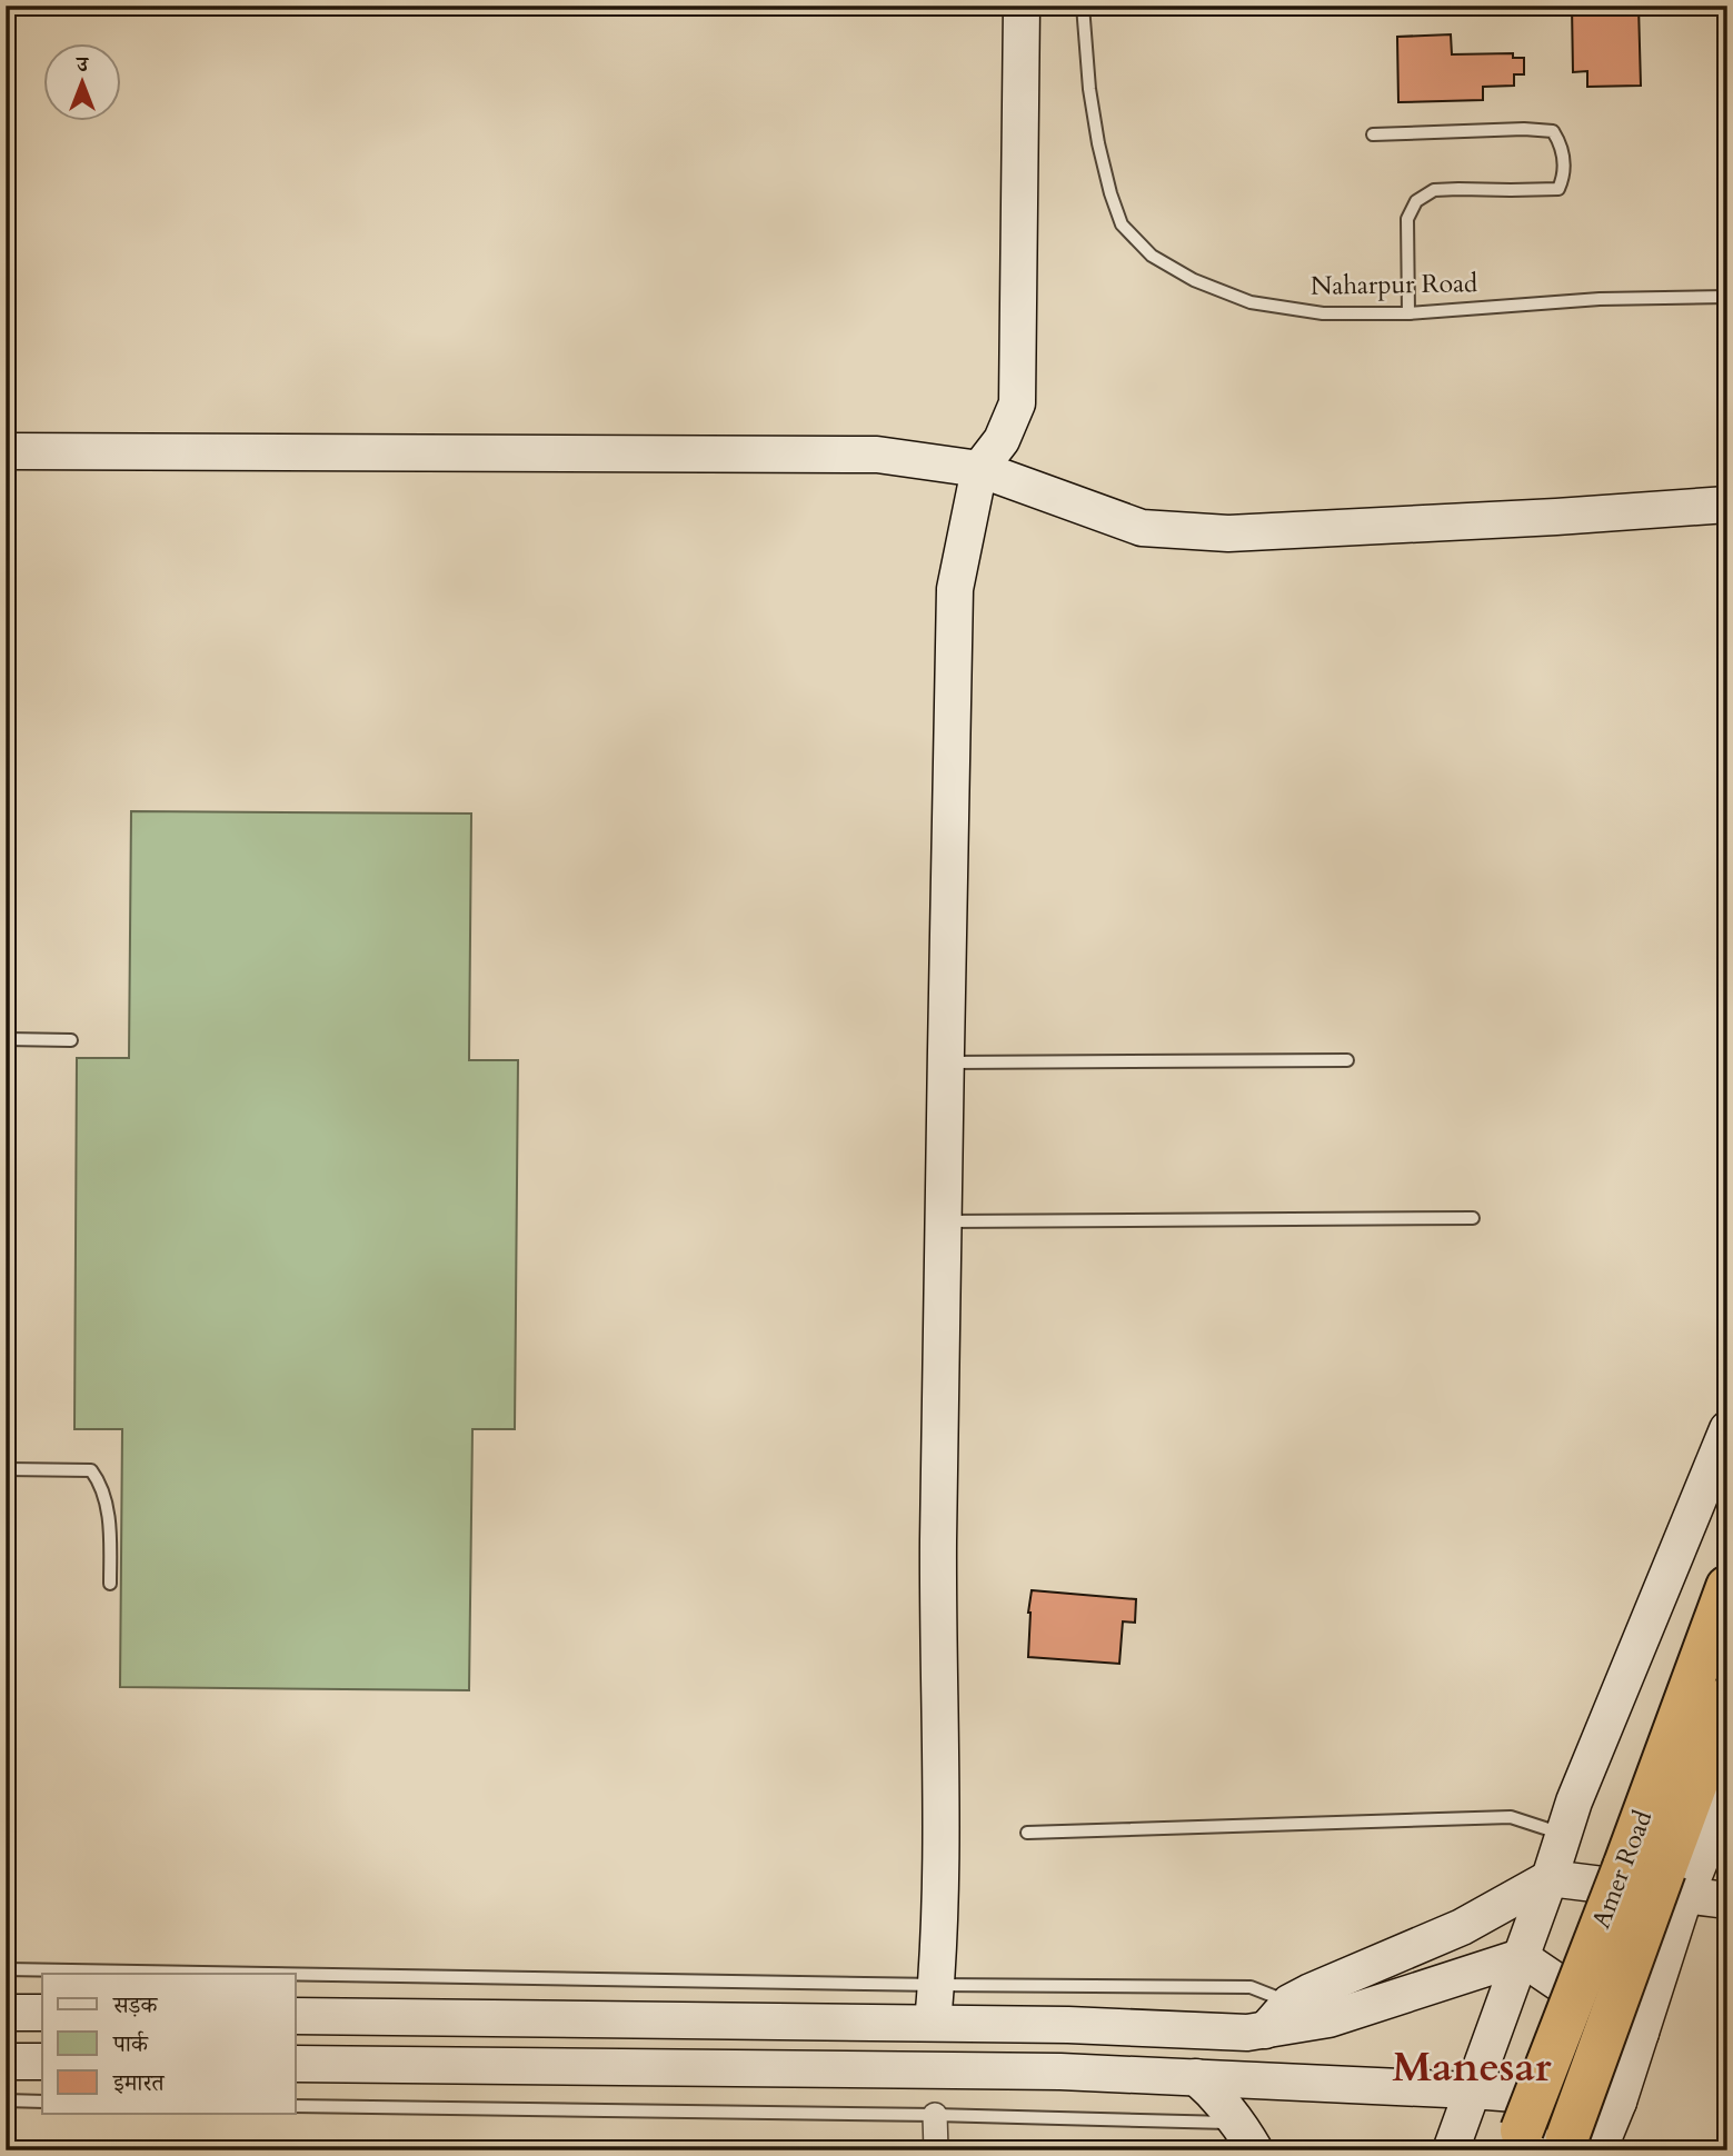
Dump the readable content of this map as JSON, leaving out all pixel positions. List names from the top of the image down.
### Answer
{
  "streets": {
    "highway": ["Amer Road"],
    "lane": ["Naharpur Road"]
  },
  "districts": ["Manesar"],
  "legend": ["सड़क", "पार्क", "इमारत"],
  "north": "top"
}
